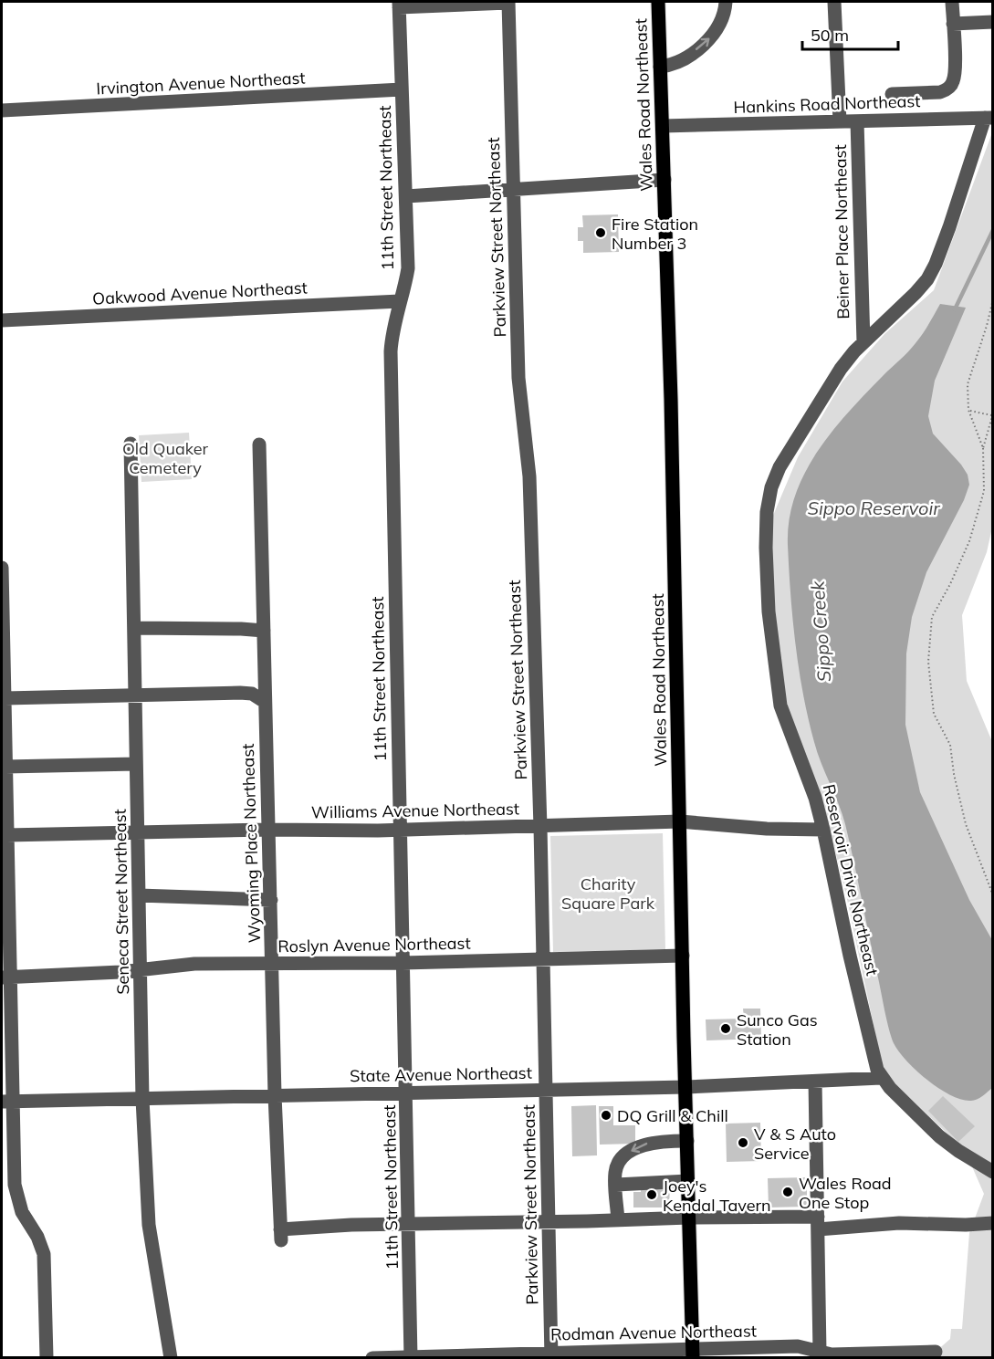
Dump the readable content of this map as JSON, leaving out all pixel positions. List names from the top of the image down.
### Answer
{
  "streets": {
    "main road": ["Wales Road Northeast"],
    "street": [
      "Irvington Avenue Northeast",
      "Hankins Road Northeast",
      "11th Street Northeast",
      "Beiner Place Northeast",
      "Parkview Street Northeast",
      "Oakwood Avenue Northeast",
      "Williams Avenue Northeast",
      "Wyoming Place Northeast",
      "Reservoir Drive Northeast",
      "Seneca Street Northeast",
      "Roslyn Avenue Northeast",
      "State Avenue Northeast",
      "Rodman Avenue Northeast"
    ]
  },
  "crossings": [
    ["Irvington Avenue Northeast", "11th Street Northeast"],
    ["Hankins Road Northeast", "Wales Road Northeast"],
    ["Hankins Road Northeast", "Beiner Place Northeast"],
    ["Hankins Road Northeast", "Reservoir Drive Northeast"],
    ["Wales Road Northeast", "Williams Avenue Northeast"],
    ["Wales Road Northeast", "Roslyn Avenue Northeast"],
    ["Wales Road Northeast", "State Avenue Northeast"],
    ["Wales Road Northeast", "Rodman Avenue Northeast"],
    ["11th Street Northeast", "Oakwood Avenue Northeast"],
    ["11th Street Northeast", "Williams Avenue Northeast"],
    ["11th Street Northeast", "Wyoming Place Northeast"],
    ["11th Street Northeast", "Roslyn Avenue Northeast"],
    ["11th Street Northeast", "State Avenue Northeast"],
    ["11th Street Northeast", "Rodman Avenue Northeast"],
    ["Beiner Place Northeast", "Reservoir Drive Northeast"],
    ["Parkview Street Northeast", "Williams Avenue Northeast"],
    ["Parkview Street Northeast", "Roslyn Avenue Northeast"],
    ["Parkview Street Northeast", "State Avenue Northeast"],
    ["Parkview Street Northeast", "Rodman Avenue Northeast"],
    ["Williams Avenue Northeast", "Wyoming Place Northeast"],
    ["Williams Avenue Northeast", "Reservoir Drive Northeast"],
    ["Williams Avenue Northeast", "Seneca Street Northeast"],
    ["Wyoming Place Northeast", "Roslyn Avenue Northeast"],
    ["Wyoming Place Northeast", "State Avenue Northeast"],
    ["Reservoir Drive Northeast", "State Avenue Northeast"],
    ["Seneca Street Northeast", "Roslyn Avenue Northeast"],
    ["Seneca Street Northeast", "State Avenue Northeast"]
  ],
  "water": ["Sippo Reservoir", "Sippo Creek"],
  "parks": ["Old Quaker Cemetery", "Charity Square Park"],
  "places": [
    "Fire Station Number 3",
    "Sunco Gas Station",
    "DQ Grill & Chill",
    "V & S Auto Service",
    "Wales Road One Stop",
    "Joey's Kendal Tavern"
  ],
  "scale_bar": "50 m"
}
